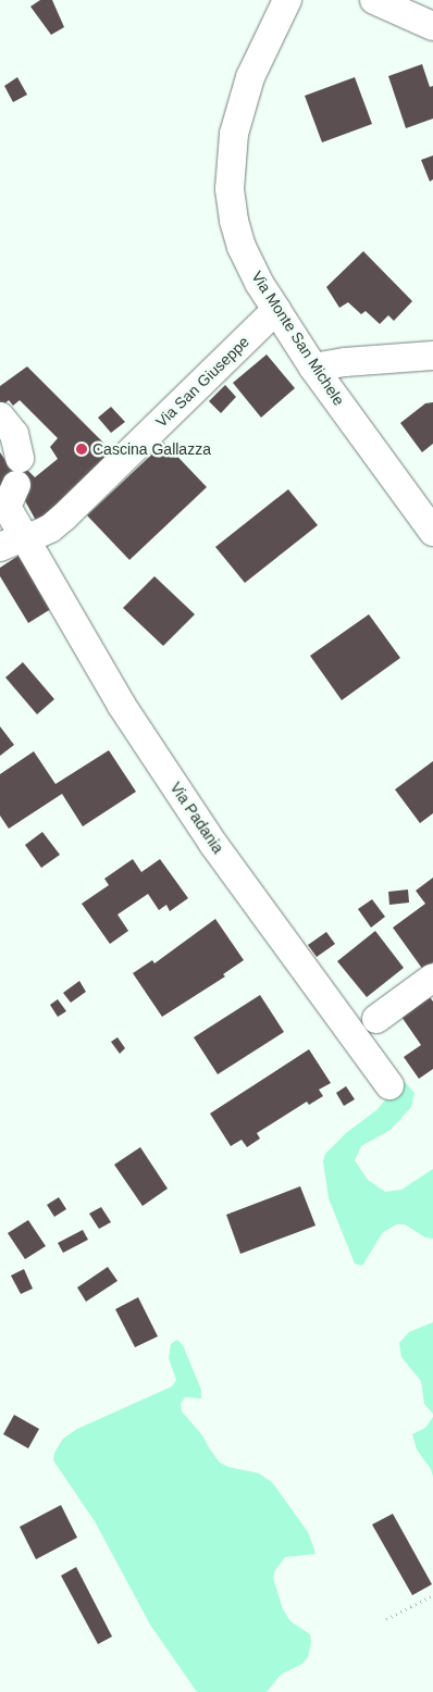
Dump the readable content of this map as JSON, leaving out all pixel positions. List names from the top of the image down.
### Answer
{
  "streets": {
    "street": ["Via Monte San Michele", "Via San Giuseppe", "Via Padania"]
  },
  "crossings": [
    ["Via Monte San Michele", "Via San Giuseppe"],
    ["Via San Giuseppe", "Via Padania"]
  ],
  "places": ["Cascina Gallazza"]
}
